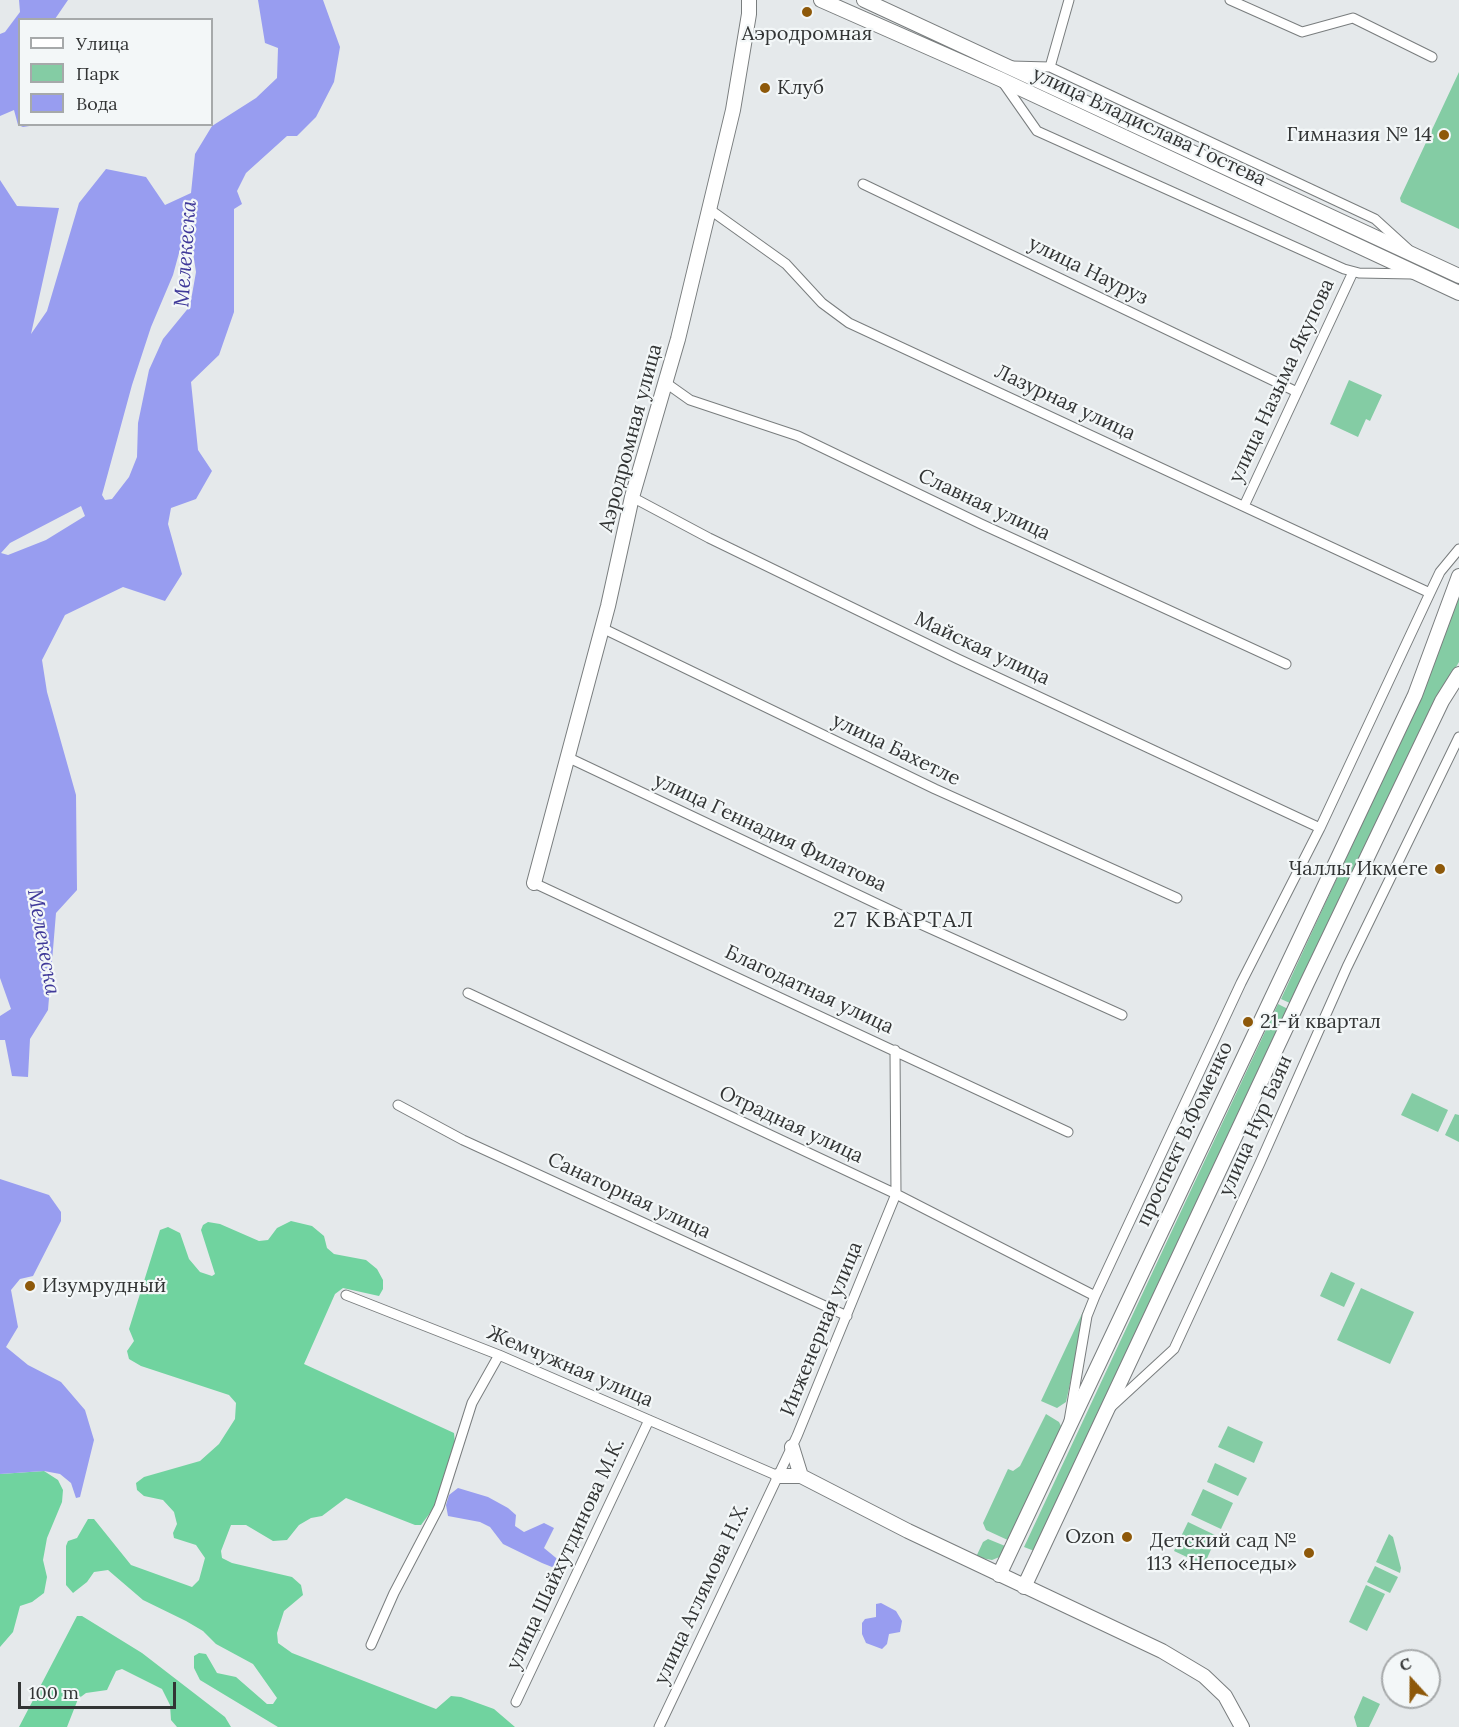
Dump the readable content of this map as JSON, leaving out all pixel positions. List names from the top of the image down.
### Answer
{
  "streets": {
    "main road": ["улица Владислава Гостева", "Аэродромная улица", "проспект В.Фоменко"],
    "street": [
      "улица Науруз",
      "улица Назыма Якупова",
      "Лазурная улица",
      "Славная улица",
      "Майская улица",
      "улица Бахетле",
      "улица Геннадия Филатова",
      "Благодатная улица",
      "Отрадная улица",
      "улица Нур Баян",
      "Санаторная улица",
      "Инженерная улица",
      "Жемчужная улица",
      "улица Шайхутдинова М.К.",
      "улица Аглямова Н.Х."
    ]
  },
  "crossings": [
    ["улица Науруз", "улица Назыма Якупова"],
    ["улица Назыма Якупова", "Лазурная улица"],
    ["Лазурная улица", "Аэродромная улица"],
    ["Аэродромная улица", "Славная улица"],
    ["Аэродромная улица", "Майская улица"],
    ["Аэродромная улица", "улица Бахетле"],
    ["Аэродромная улица", "улица Геннадия Филатова"],
    ["Аэродромная улица", "Благодатная улица"],
    ["Отрадная улица", "Инженерная улица"],
    ["Санаторная улица", "Инженерная улица"],
    ["Инженерная улица", "Жемчужная улица"],
    ["Инженерная улица", "улица Аглямова Н.Х."],
    ["Жемчужная улица", "улица Шайхутдинова М.К."],
    ["Жемчужная улица", "улица Аглямова Н.Х."]
  ],
  "districts": ["27 КВАРТАЛ"],
  "water": ["Мелекеска"],
  "places": [
    "Аэродромная",
    "Клуб",
    "Гимназия № 14",
    "Чаллы Икмеге",
    "21-й квартал",
    "Изумрудный",
    "Ozon",
    "Детский сад № 113 «Непоседы»"
  ],
  "legend": ["Улица", "Парк", "Вода"],
  "scale_bar": "100 m",
  "north": "top"
}
